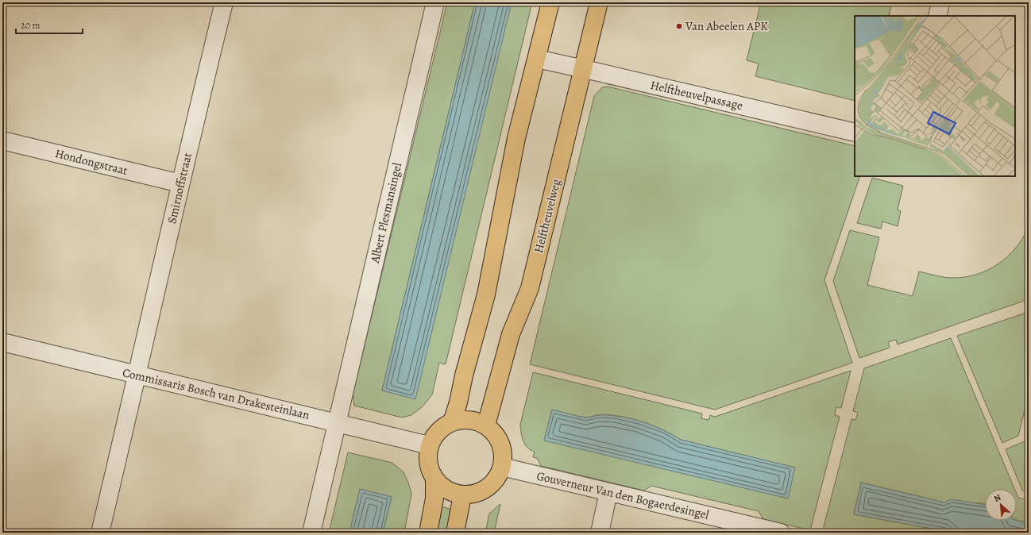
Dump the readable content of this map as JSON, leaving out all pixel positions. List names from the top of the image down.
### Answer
{
  "streets": {
    "main road": ["Helftheuvelweg"],
    "street": [
      "Helftheuvelpassage",
      "Hondongstraat",
      "Smirnoffstraat",
      "Albert Plesmansingel",
      "Commissaris Bosch van Drakesteinlaan",
      "Gouverneur Van den Bogaerdesingel"
    ]
  },
  "crossings": [
    ["Helftheuvelpassage", "Helftheuvelweg"],
    ["Hondongstraat", "Smirnoffstraat"],
    ["Smirnoffstraat", "Commissaris Bosch van Drakesteinlaan"],
    ["Albert Plesmansingel", "Commissaris Bosch van Drakesteinlaan"],
    ["Helftheuvelweg", "Commissaris Bosch van Drakesteinlaan"],
    ["Helftheuvelweg", "Gouverneur Van den Bogaerdesingel"],
    ["Commissaris Bosch van Drakesteinlaan", "Gouverneur Van den Bogaerdesingel"]
  ],
  "places": ["Van Abeelen APK"],
  "scale_bar": "20 m",
  "north": "top left"
}
